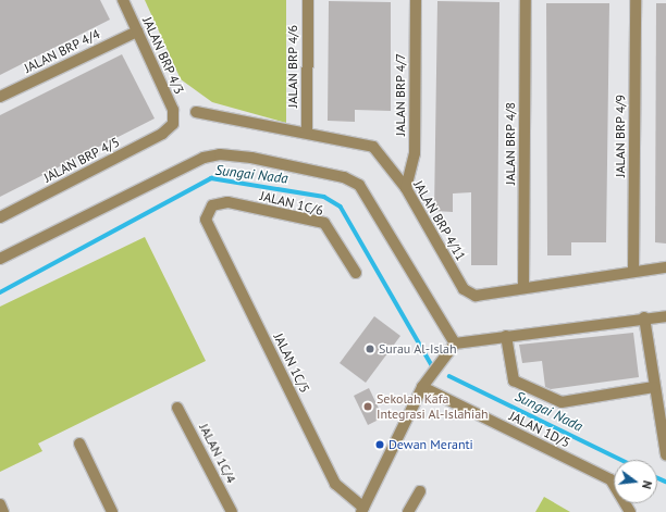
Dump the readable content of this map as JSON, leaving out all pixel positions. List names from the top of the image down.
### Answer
{
  "streets": {
    "street": [
      "JALAN BRP 4/4",
      "JALAN BRP 4/3",
      "JALAN BRP 4/6",
      "JALAN BRP 4/7",
      "JALAN BRP 4/9",
      "JALAN BRP 4/8",
      "JALAN BRP 4/5",
      "JALAN 1C/6",
      "JALAN BRP 4/11",
      "JALAN 1C/5",
      "JALAN 1D/5",
      "JALAN 1C/4"
    ]
  },
  "crossings": [
    ["JALAN BRP 4/4", "JALAN BRP 4/3"],
    ["JALAN BRP 4/3", "JALAN BRP 4/5"],
    ["JALAN BRP 4/6", "JALAN BRP 4/11"],
    ["JALAN BRP 4/7", "JALAN BRP 4/11"],
    ["JALAN BRP 4/9", "JALAN BRP 4/11"],
    ["JALAN BRP 4/8", "JALAN BRP 4/11"],
    ["JALAN 1C/6", "JALAN 1C/5"]
  ],
  "water": ["Sungai Nada"],
  "places": ["Surau Al-Islah", "Sekolah Kafa Integrasi Al-Islahiah", "Dewan Meranti"],
  "north": "right"
}
